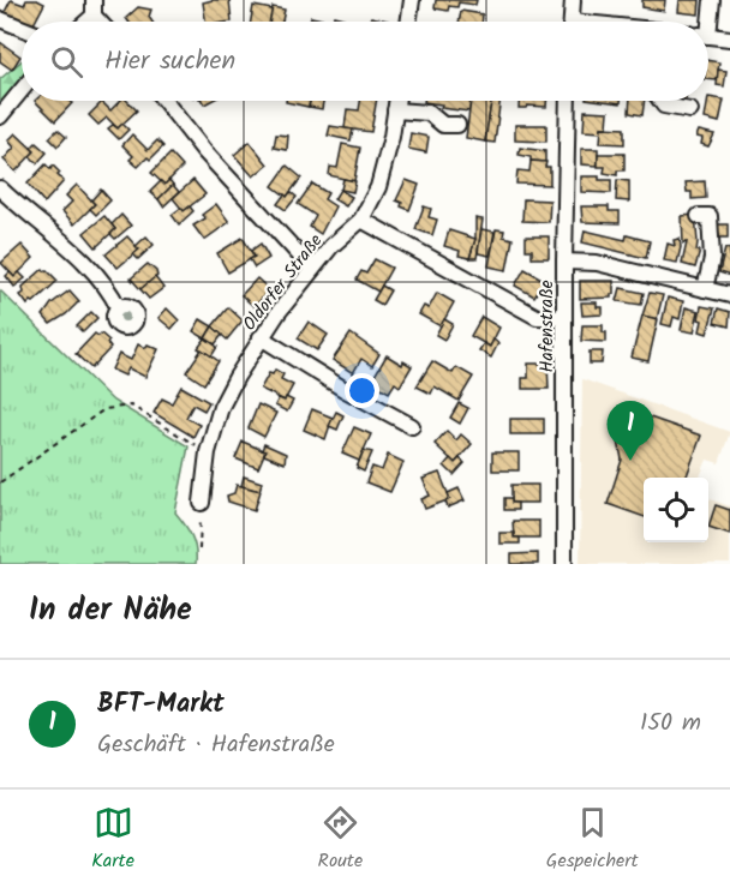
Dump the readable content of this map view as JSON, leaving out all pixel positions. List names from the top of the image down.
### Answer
{
  "streets": {
    "street": ["Oldorfer Straße", "Hafenstraße"]
  },
  "page": {
    "search": "Hier suchen",
    "pins": "1",
    "heading": "In der Nähe",
    "list": [
      {
        "mark": "1",
        "name": "BFT-Markt",
        "note": "Geschäft · Hafenstraße",
        "value": "150 m"
      }
    ],
    "nav": ["Karte", "Route", "Gespeichert"]
  }
}
